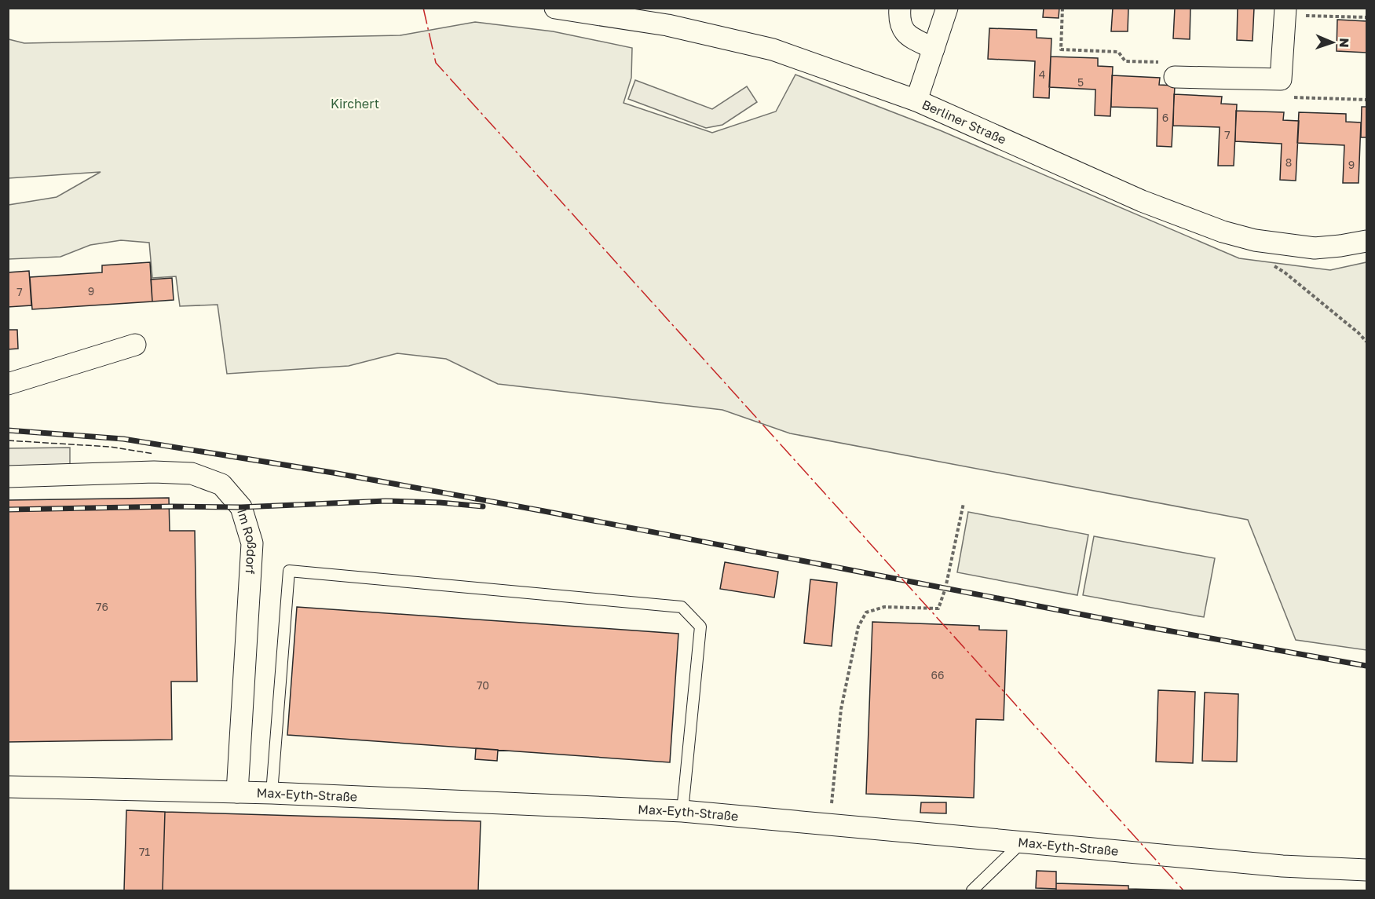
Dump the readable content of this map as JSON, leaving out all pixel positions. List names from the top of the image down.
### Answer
{
  "streets": {
    "street": ["Berliner Straße", "Im Roßdorf", "Max-Eyth-Straße"]
  },
  "crossings": [
    ["Im Roßdorf", "Max-Eyth-Straße"]
  ],
  "parks": ["Kirchert"],
  "house_numbers": [
    "4",
    "5",
    "6",
    "7",
    "8",
    "9",
    "9",
    "7",
    "76",
    "66",
    "70",
    "71"
  ],
  "north": "right"
}
